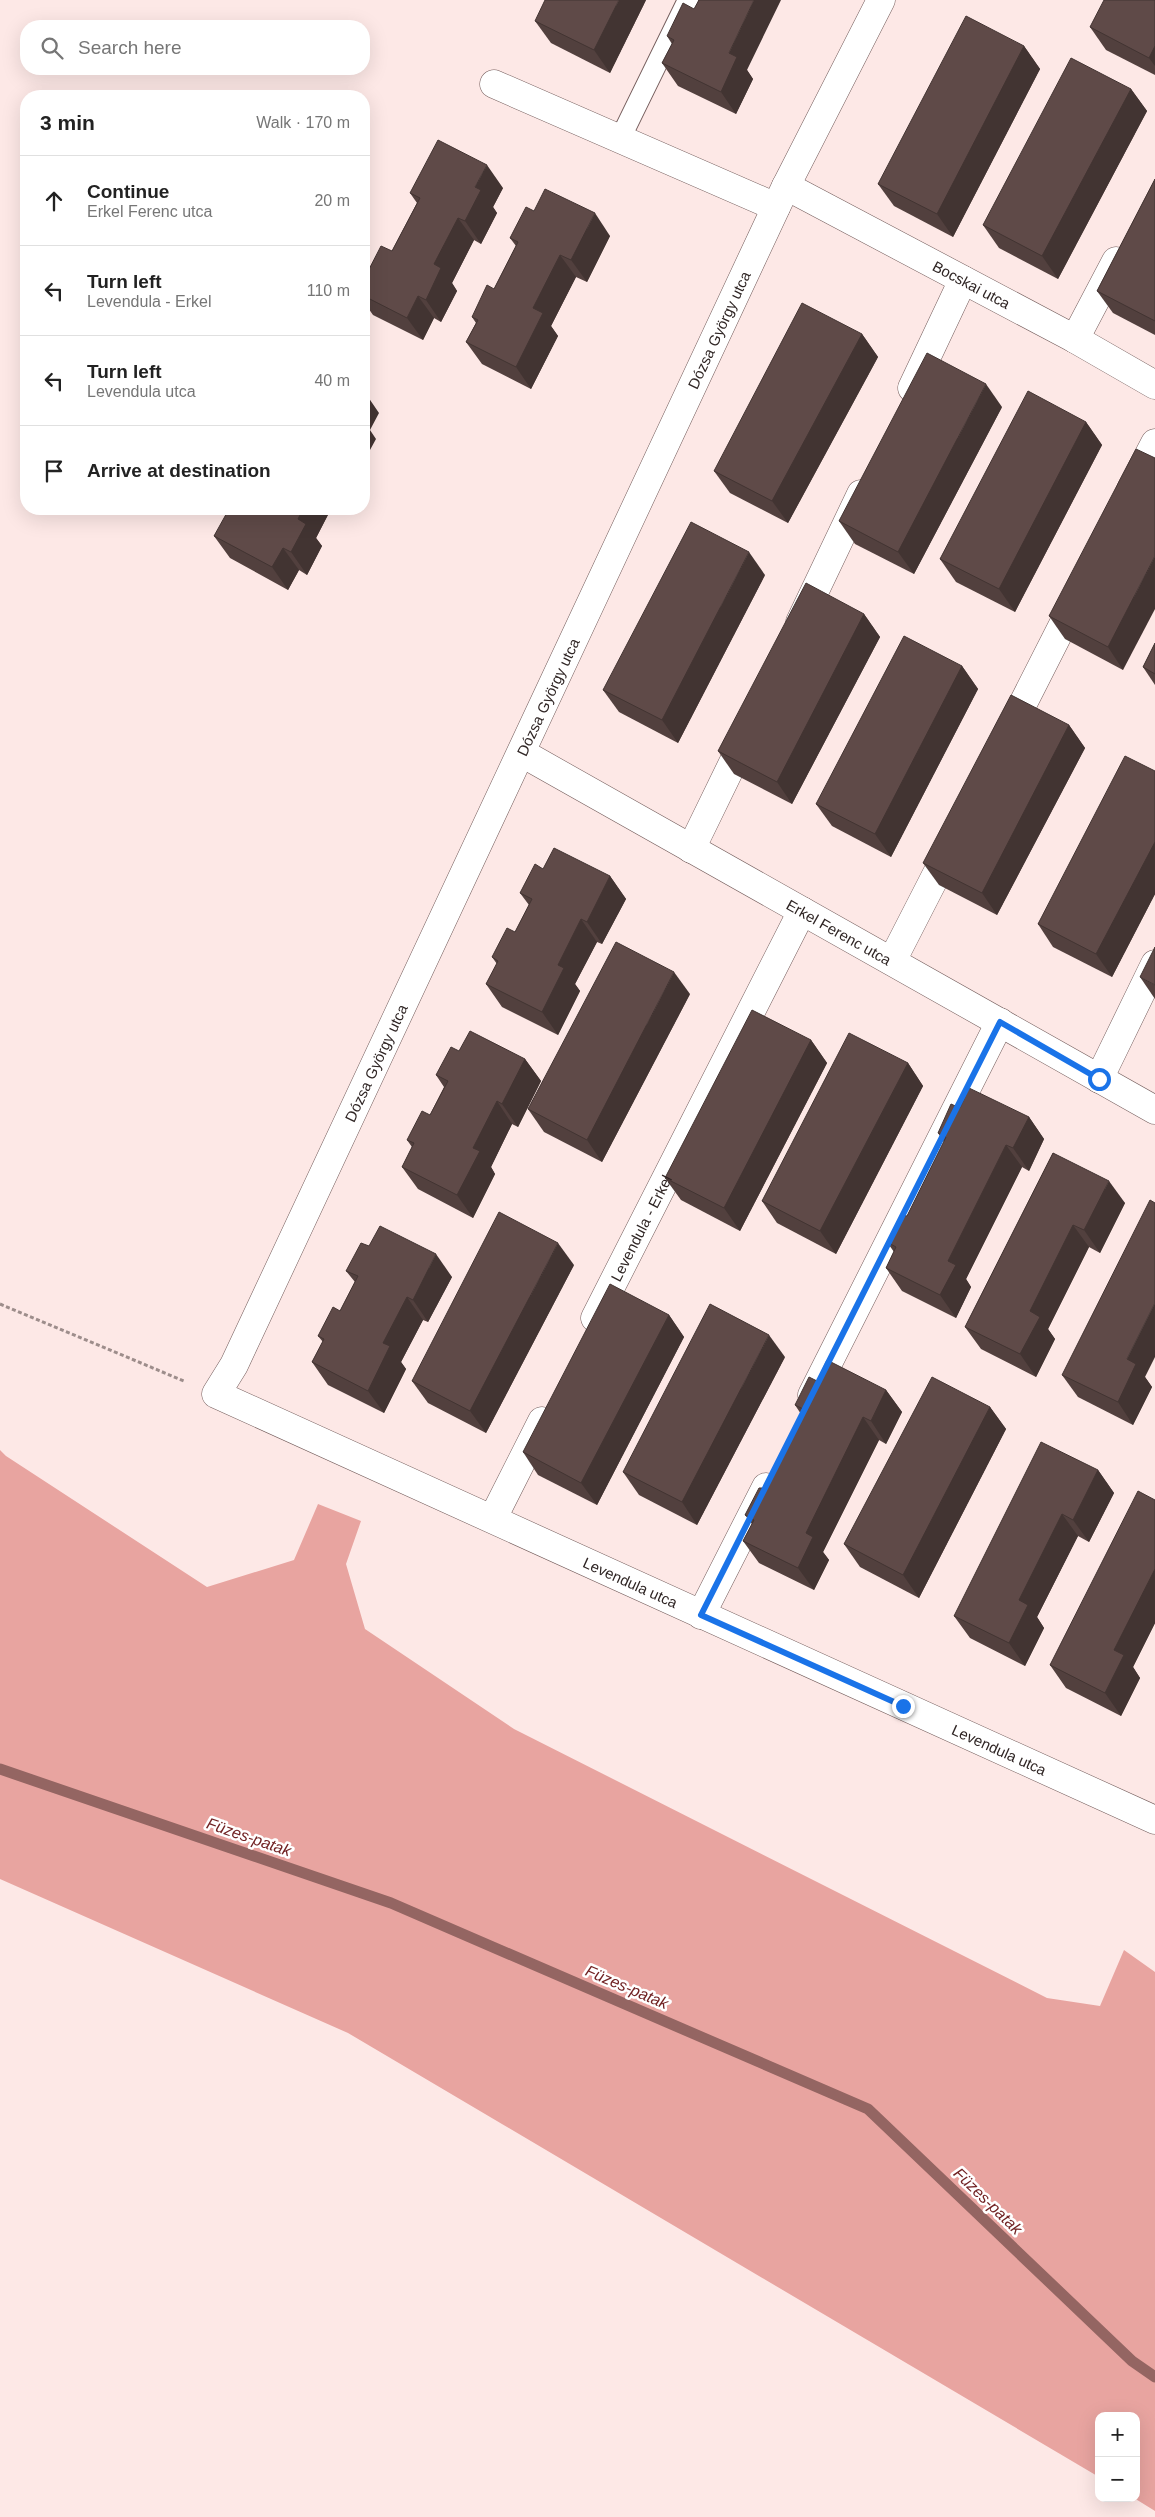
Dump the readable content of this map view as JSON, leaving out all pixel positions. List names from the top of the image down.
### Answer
{
  "streets": {
    "street": [
      "Bocskai utca",
      "Dózsa György utca",
      "Erkel Ferenc utca",
      "Levendula - Erkel",
      "Levendula utca"
    ]
  },
  "crossings": [
    ["Bocskai utca", "Dózsa György utca"],
    ["Dózsa György utca", "Erkel Ferenc utca"],
    ["Dózsa György utca", "Levendula utca"],
    ["Erkel Ferenc utca", "Levendula - Erkel"]
  ],
  "water": ["Füzes-patak"],
  "page": {
    "search": "Search here",
    "heading": ["3 min", "Walk · 170 m"],
    "list": [
      ["Continue", "Erkel Ferenc utca", "20 m"],
      ["Turn left", "Levendula - Erkel", "110 m"],
      ["Turn left", "Levendula utca", "40 m"],
      "Arrive at destination"
    ],
    "map_buttons": ["+", "−"]
  }
}
